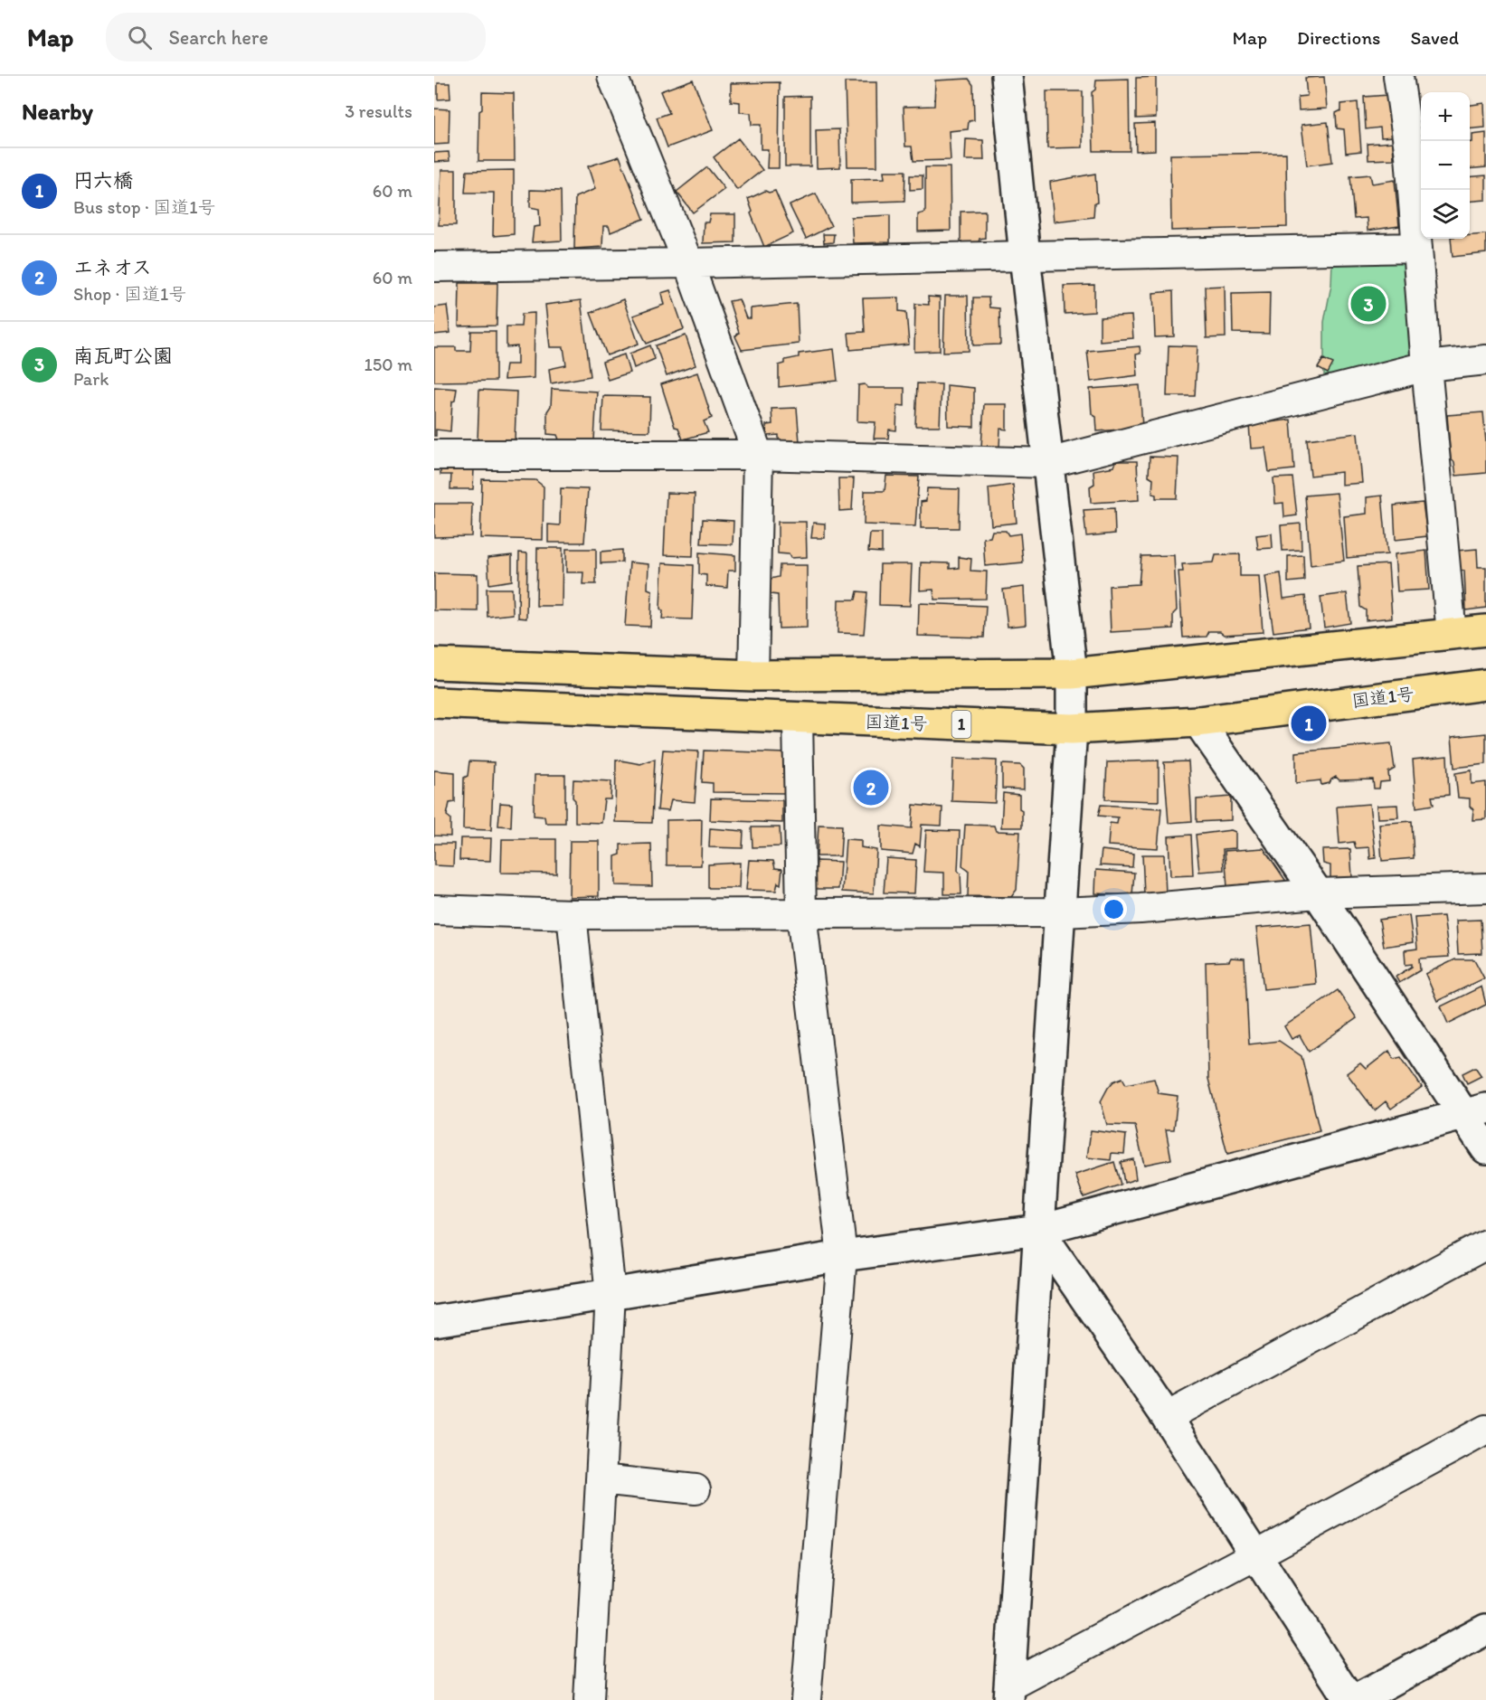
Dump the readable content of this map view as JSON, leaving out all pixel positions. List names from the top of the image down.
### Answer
{
  "streets": {
    "highway": ["国道1号", "1"]
  },
  "page": {
    "header": "Map",
    "search": "Search here",
    "nav": ["Map", "Directions", "Saved"],
    "heading": ["Nearby", "3 results"],
    "map_buttons": ["+", "−"],
    "list": [
      {
        "mark": "1",
        "name": "円六橋",
        "note": "Bus stop · 国道1号",
        "value": "60 m"
      },
      {
        "mark": "2",
        "name": "エネオス",
        "note": "Shop · 国道1号",
        "value": "60 m"
      },
      {
        "mark": "3",
        "name": "南瓦町公園",
        "note": "Park",
        "value": "150 m"
      }
    ],
    "pins": ["3", "1", "2"]
  }
}
